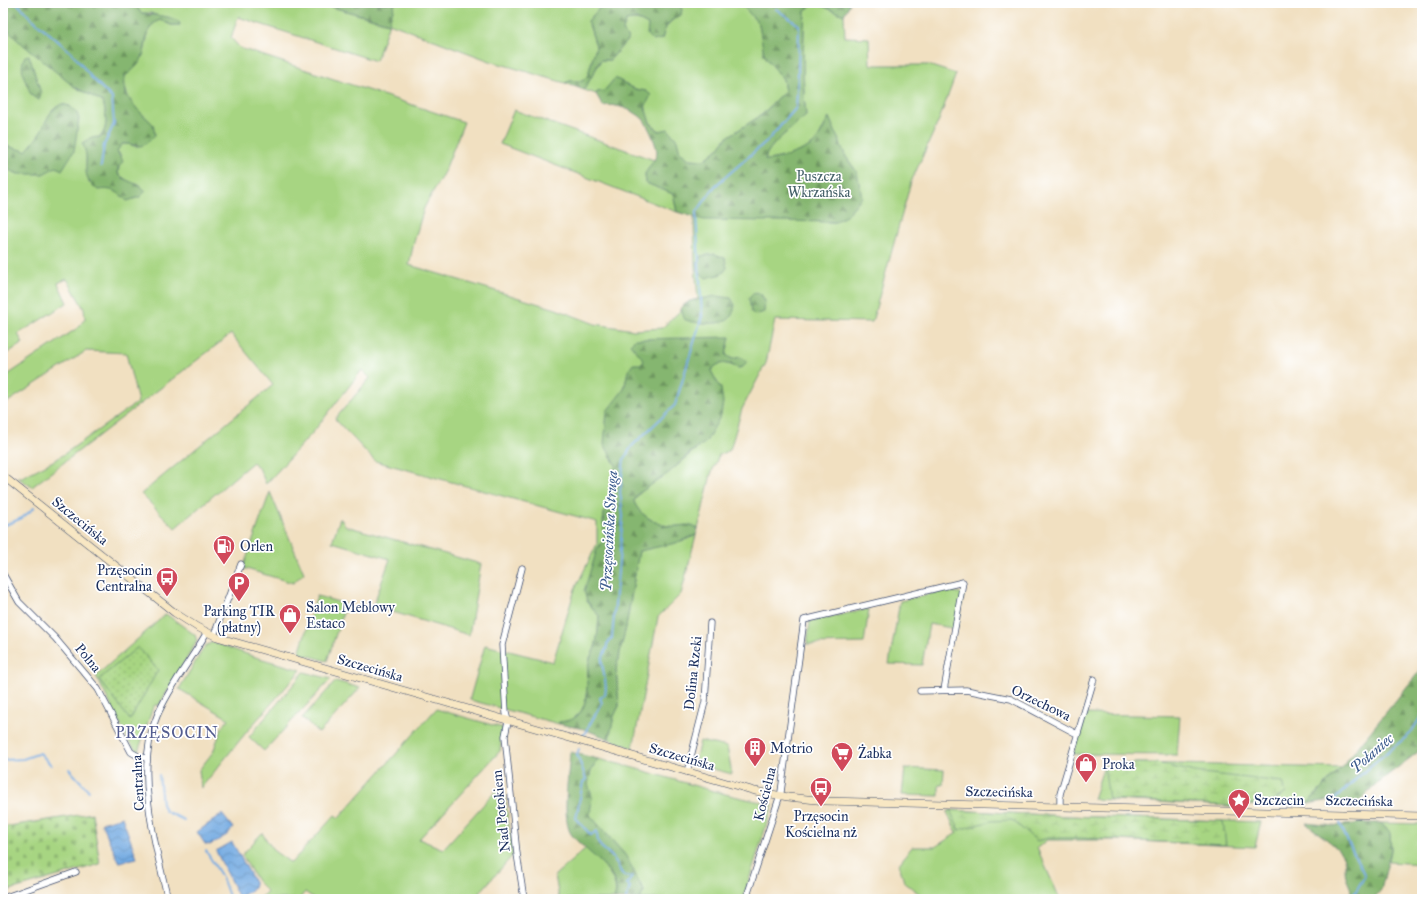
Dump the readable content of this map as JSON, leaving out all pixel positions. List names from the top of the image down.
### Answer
{
  "streets": {
    "street": [
      "Szczecińska",
      "Polna",
      "Dolina Rzeki",
      "Orzechowa",
      "Centralna",
      "Kościelna",
      "Nad Potokiem"
    ]
  },
  "crossings": [
    ["Szczecińska", "Dolina Rzeki"],
    ["Szczecińska", "Orzechowa"],
    ["Szczecińska", "Centralna"],
    ["Szczecińska", "Kościelna"],
    ["Szczecińska", "Nad Potokiem"],
    ["Polna", "Centralna"],
    ["Orzechowa", "Kościelna"]
  ],
  "districts": ["PRZĘSOCIN"],
  "water": ["Przęsocińska Struga", "Połaniec"],
  "parks": ["Puszcza Wkrzańska"],
  "places": {
    "fuel station": ["Orlen"],
    "bus stop": ["Przęsocin Centralna", "Przęsocin Kościelna nż"],
    "parking": ["Parking TIR (płatny)"],
    "shop": ["Salon Meblowy Estaco", "Proka"],
    "building": ["Motrio"],
    "supermarket": ["Żabka"],
    "place": ["Szczecin"]
  }
}
